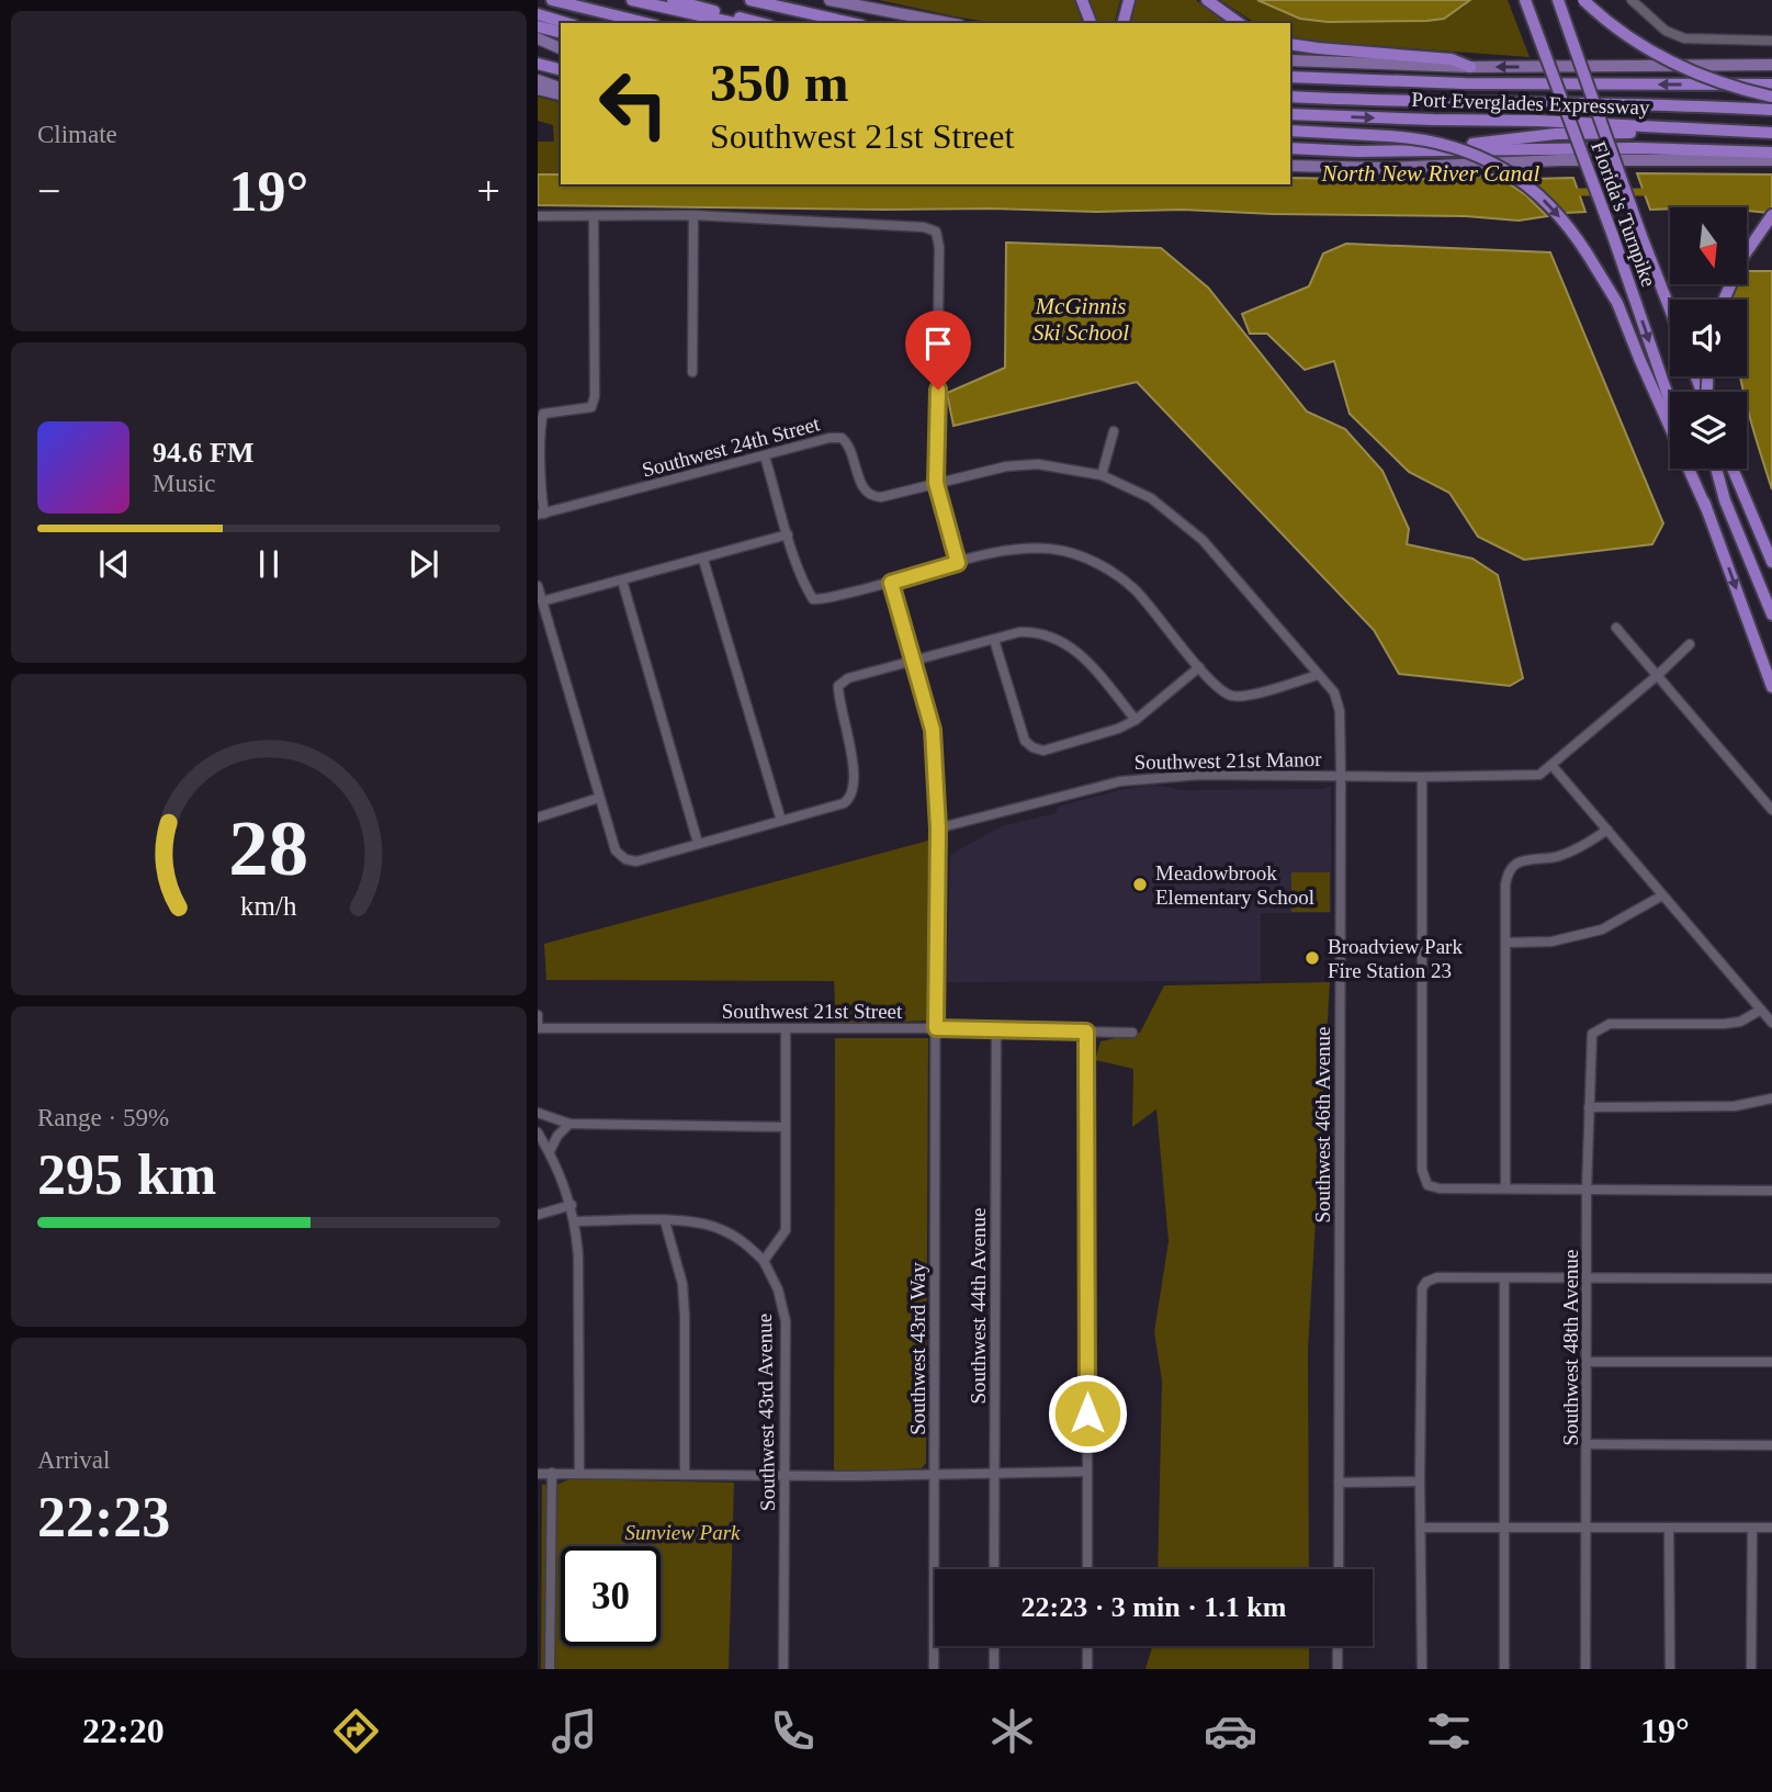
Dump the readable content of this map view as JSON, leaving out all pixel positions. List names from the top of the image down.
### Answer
{
  "streets": {
    "highway": ["Port Everglades Expressway", "Florida's Turnpike"],
    "street": [
      "Southwest 24th Street",
      "Southwest 21st Manor",
      "Southwest 21st Street",
      "Southwest 46th Avenue",
      "Southwest 44th Avenue",
      "Southwest 48th Avenue",
      "Southwest 43rd Way",
      "Southwest 43rd Avenue"
    ]
  },
  "crossings": [
    ["Southwest 24th Street", "Southwest 46th Avenue"],
    ["Southwest 21st Manor", "Southwest 46th Avenue"],
    ["Southwest 21st Street", "Southwest 44th Avenue"],
    ["Southwest 21st Street", "Southwest 43rd Way"]
  ],
  "water": ["North New River Canal", "McGinnis Ski School"],
  "parks": ["Sunview Park"],
  "places": ["Meadowbrook Elementary School", "Broadview Park Fire Station 23"],
  "north": "bottom",
  "page": {
    "tile": [
      "Climate",
      ["Range · 59%", "295 km"],
      ["Arrival", "22:23"]
    ],
    "turn": ["350 m", "Southwest 21st Street"],
    "heat": ["−", "19°", "+"],
    "song": ["94.6 FM", "Music"],
    "limit": "30",
    "trip": "22:23 · 3 min · 1.1 km",
    "tabs": ["22:20", "19°"],
    "gauge": ["28", "km/h"]
  }
}
